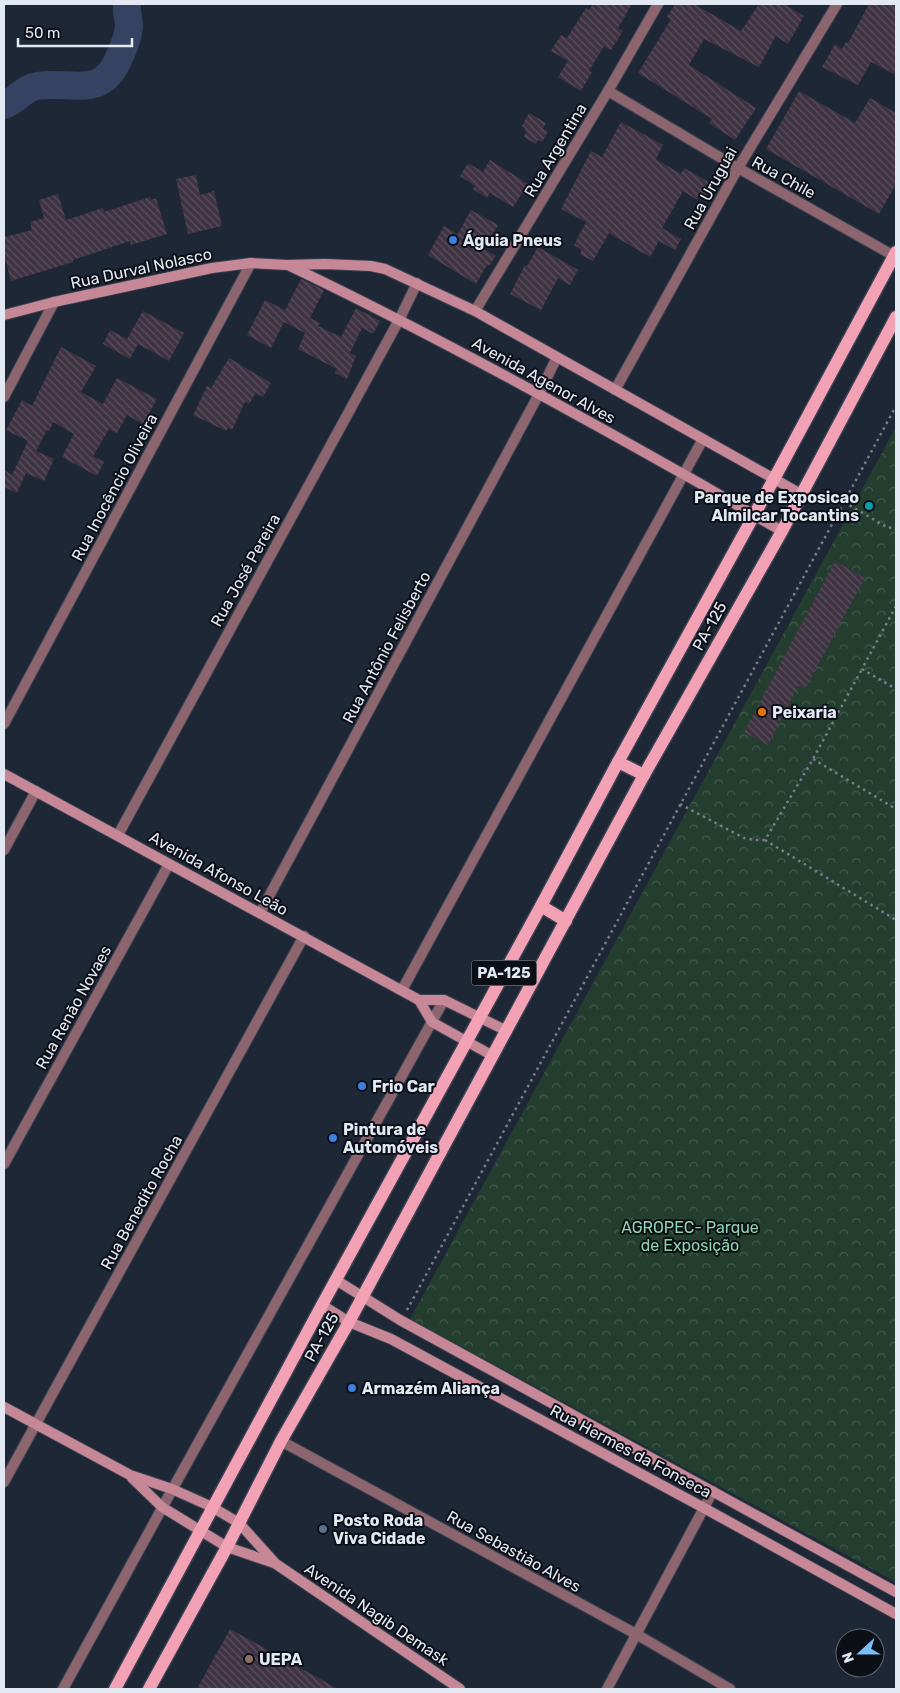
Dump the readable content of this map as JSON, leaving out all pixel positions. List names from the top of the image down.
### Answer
{
  "streets": {
    "main road": ["PA-125"],
    "street": [
      "Rua Argentina",
      "Rua Chile",
      "Rua Uruguai",
      "Rua Durval Nolasco",
      "Avenida Agenor Alves",
      "Rua Inocêncio Oliveira",
      "Rua José Pereira",
      "Rua Antônio Felisberto",
      "Avenida Afonso Leão",
      "Rua Renão Novaes",
      "Rua Benedito Rocha",
      "Rua Hermes da Fonseca",
      "Rua Sebastião Alves",
      "Avenida Nagib Demask"
    ]
  },
  "crossings": [
    ["Rua Argentina", "Rua Chile"],
    ["Rua Argentina", "Rua Durval Nolasco"],
    ["Rua Chile", "Rua Uruguai"],
    ["Rua Chile", "PA-125"],
    ["Rua Uruguai", "Rua Durval Nolasco"],
    ["Rua Durval Nolasco", "Avenida Agenor Alves"],
    ["Rua Durval Nolasco", "Rua Inocêncio Oliveira"],
    ["Rua Durval Nolasco", "Rua José Pereira"],
    ["Rua Durval Nolasco", "PA-125"],
    ["Rua Durval Nolasco", "Rua Antônio Felisberto"],
    ["Avenida Agenor Alves", "Rua José Pereira"],
    ["Avenida Agenor Alves", "PA-125"],
    ["Avenida Agenor Alves", "Rua Antônio Felisberto"],
    ["Rua José Pereira", "Avenida Afonso Leão"],
    ["PA-125", "Rua Hermes da Fonseca"],
    ["PA-125", "Rua Sebastião Alves"],
    ["PA-125", "Avenida Nagib Demask"],
    ["Rua Antônio Felisberto", "Avenida Afonso Leão"],
    ["Avenida Afonso Leão", "Rua Renão Novaes"],
    ["Avenida Afonso Leão", "Rua Benedito Rocha"]
  ],
  "parks": ["AGROPEC- Parque de Exposição"],
  "places": [
    "Águia Pneus",
    "Parque de Exposicao Almilcar Tocantins",
    "Peixaria",
    "Frio Car",
    "Pintura de Automóveis",
    "Armazém Aliança",
    "Posto Roda Viva Cidade",
    "UEPA"
  ],
  "scale_bar": "50 m",
  "north": "left"
}
